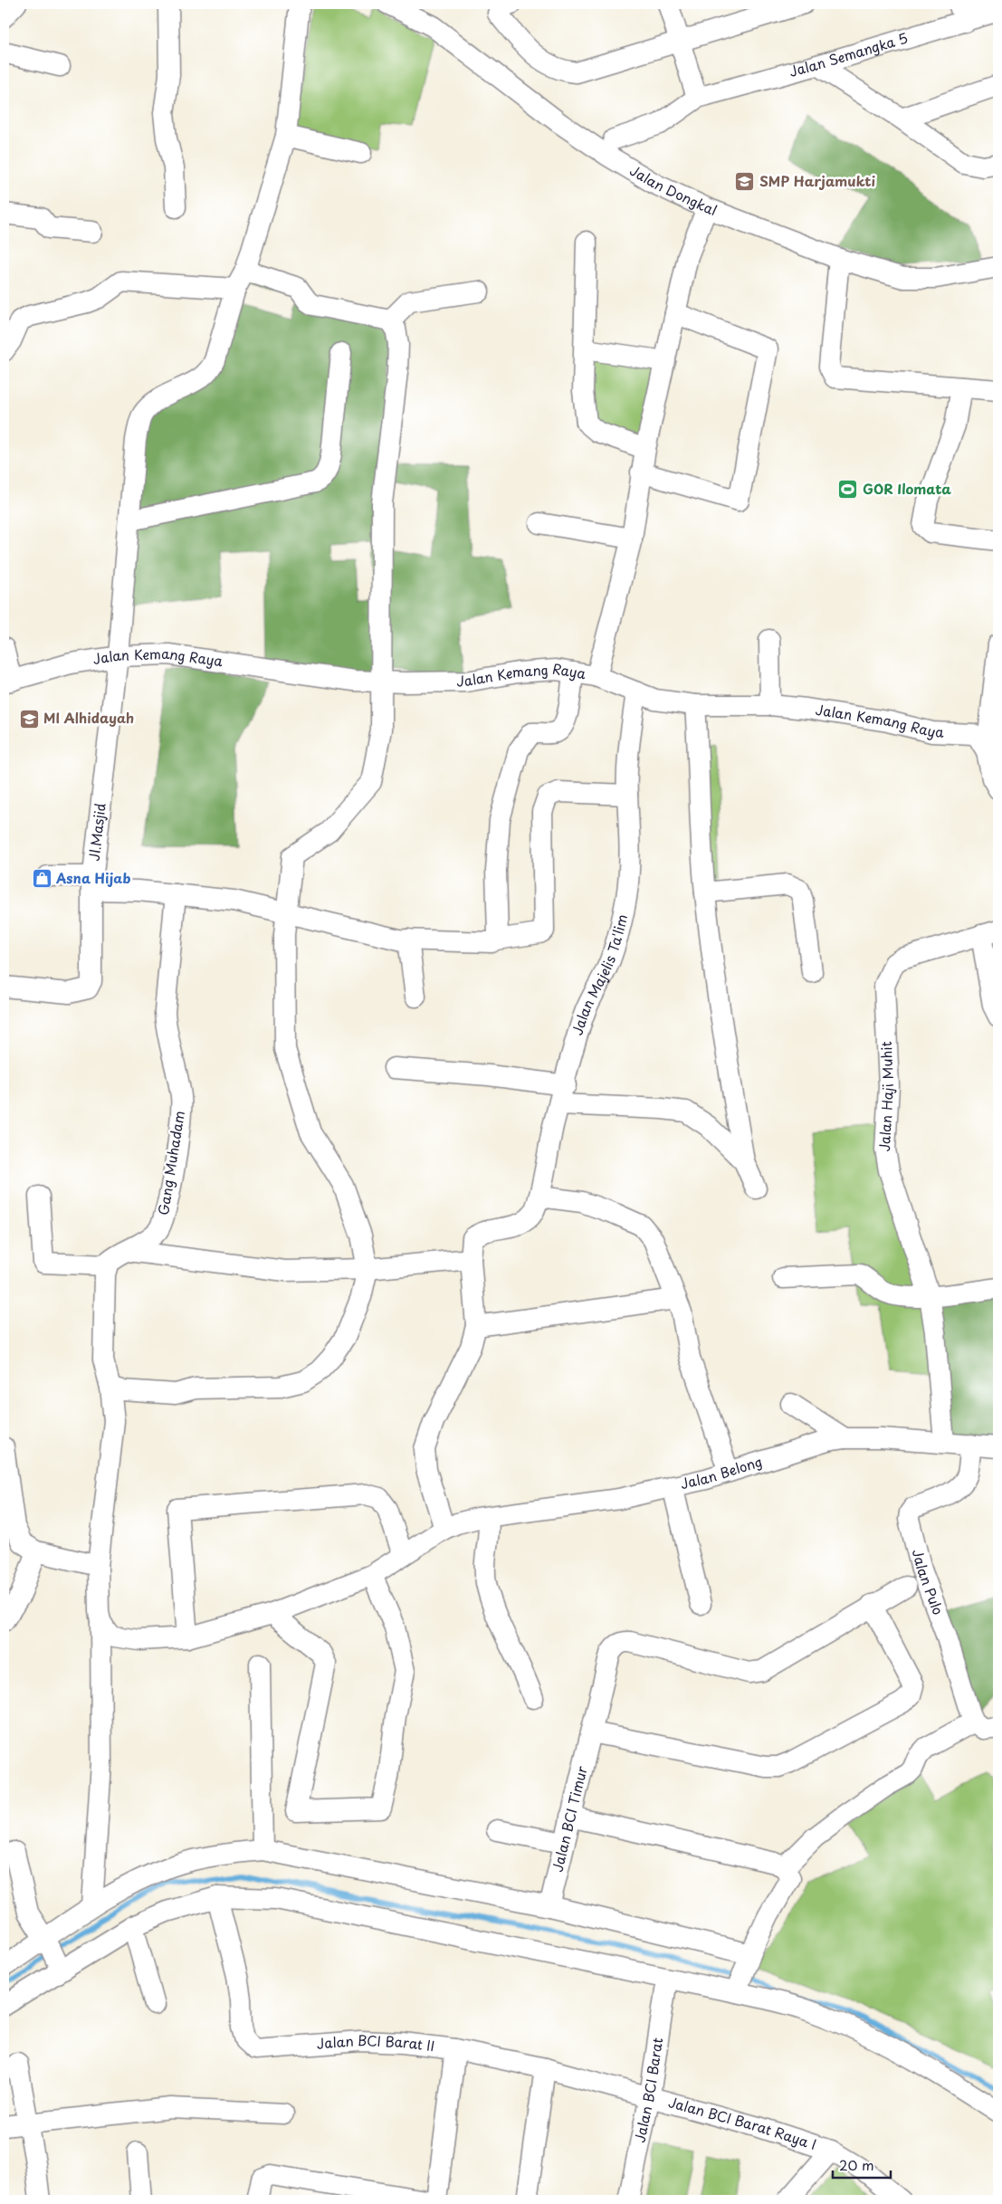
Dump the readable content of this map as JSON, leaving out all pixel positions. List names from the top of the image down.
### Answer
{
  "streets": {
    "street": [
      "Jalan Semangka 5",
      "Jalan Dongkal",
      "Jalan Kemang Raya",
      "Jl.Masjid",
      "Jalan Majelis Ta'lim",
      "Jalan Haji Muhit",
      "Gang Muhadam",
      "Jalan Belong",
      "Jalan Pulo",
      "Jalan BCI Timur",
      "Jalan BCI Barat II",
      "Jalan BCI Barat",
      "Jalan BCI Barat Raya I"
    ]
  },
  "crossings": [
    ["Jalan Kemang Raya", "Jl.Masjid"],
    ["Jalan Kemang Raya", "Jalan Majelis Ta'lim"],
    ["Jalan Haji Muhit", "Jalan Belong"],
    ["Jalan Belong", "Jalan Pulo"],
    ["Jalan BCI Barat II", "Jalan BCI Barat"],
    ["Jalan BCI Barat II", "Jalan BCI Barat Raya I"],
    ["Jalan BCI Barat", "Jalan BCI Barat Raya I"]
  ],
  "places": {
    "school or university": ["SMP Harjamukti", "MI Alhidayah"],
    "sports": ["GOR Ilomata"],
    "shop": ["Asna Hijab"]
  },
  "scale_bar": "20 m"
}
